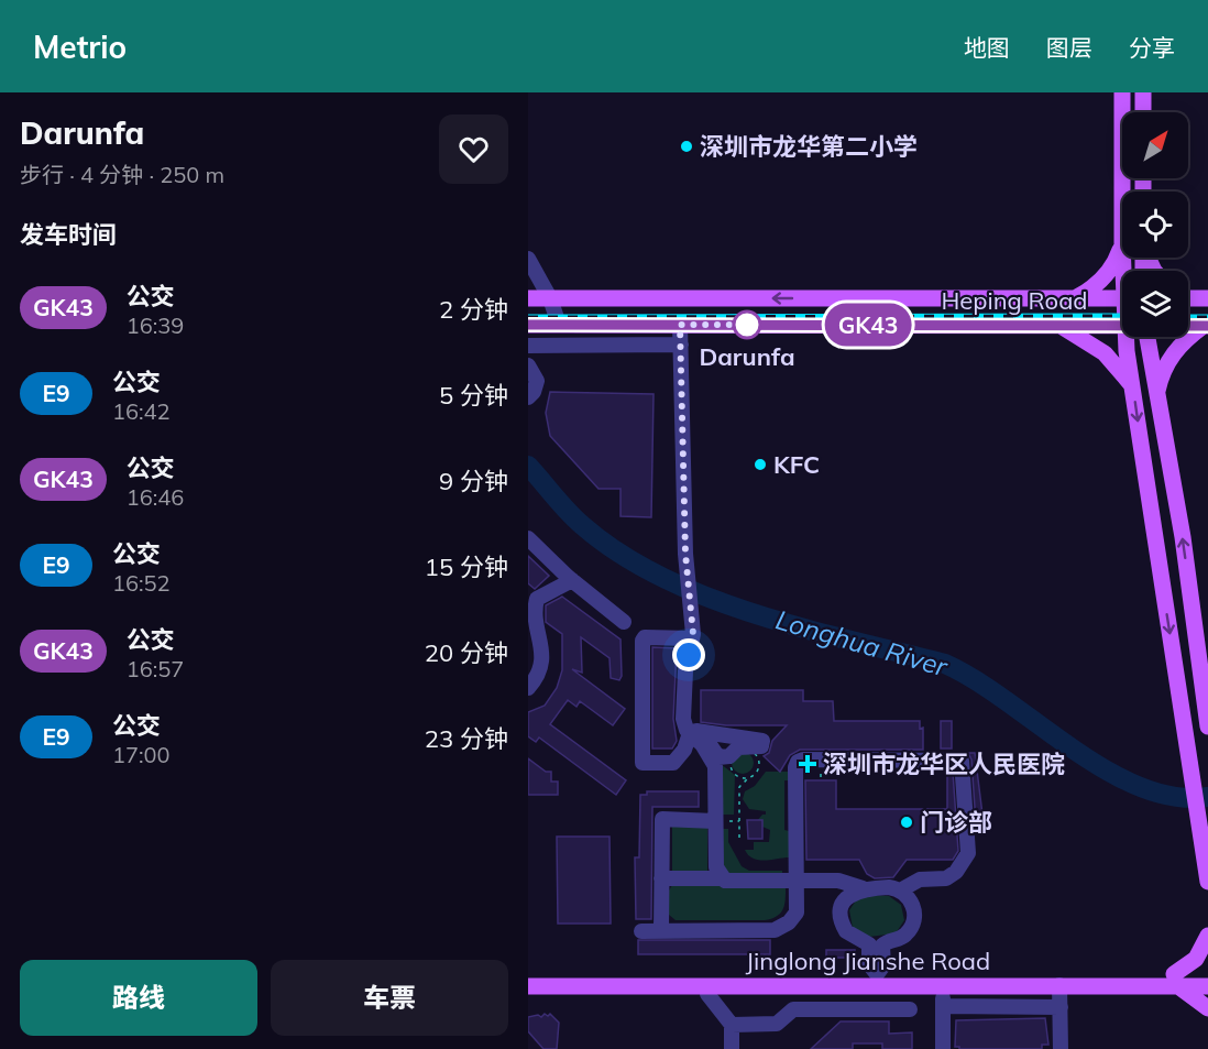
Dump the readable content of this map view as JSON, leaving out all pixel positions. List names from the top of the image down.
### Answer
{
  "streets": {
    "main road": ["Heping Road", "Jinglong Jianshe Road"]
  },
  "water": ["Longhua River"],
  "places": {
    "other": [
      "深圳市龙华第二小学",
      "Darunfa",
      "KFC",
      "门诊部"
    ],
    "health": ["深圳市龙华区人民医院"]
  },
  "lines": ["bus line GK43"],
  "north": "top right",
  "page": {
    "header": "Metrio",
    "nav": ["地图", "图层", "分享"],
    "heading": [
      ["Darunfa", "步行 · 4 分钟 · 250 m"],
      "发车时间"
    ],
    "on_map": "GK43",
    "list": [
      {
        "mark": "GK43",
        "name": "公交",
        "note": "16:39",
        "value": "2 分钟"
      },
      {
        "mark": "E9",
        "name": "公交",
        "note": "16:42",
        "value": "5 分钟"
      },
      {
        "mark": "GK43",
        "name": "公交",
        "note": "16:46",
        "value": "9 分钟"
      },
      {
        "mark": "E9",
        "name": "公交",
        "note": "16:52",
        "value": "15 分钟"
      },
      {
        "mark": "GK43",
        "name": "公交",
        "note": "16:57",
        "value": "20 分钟"
      },
      {
        "mark": "E9",
        "name": "公交",
        "note": "17:00",
        "value": "23 分钟"
      }
    ],
    "buttons": ["路线", "车票"]
  }
}
